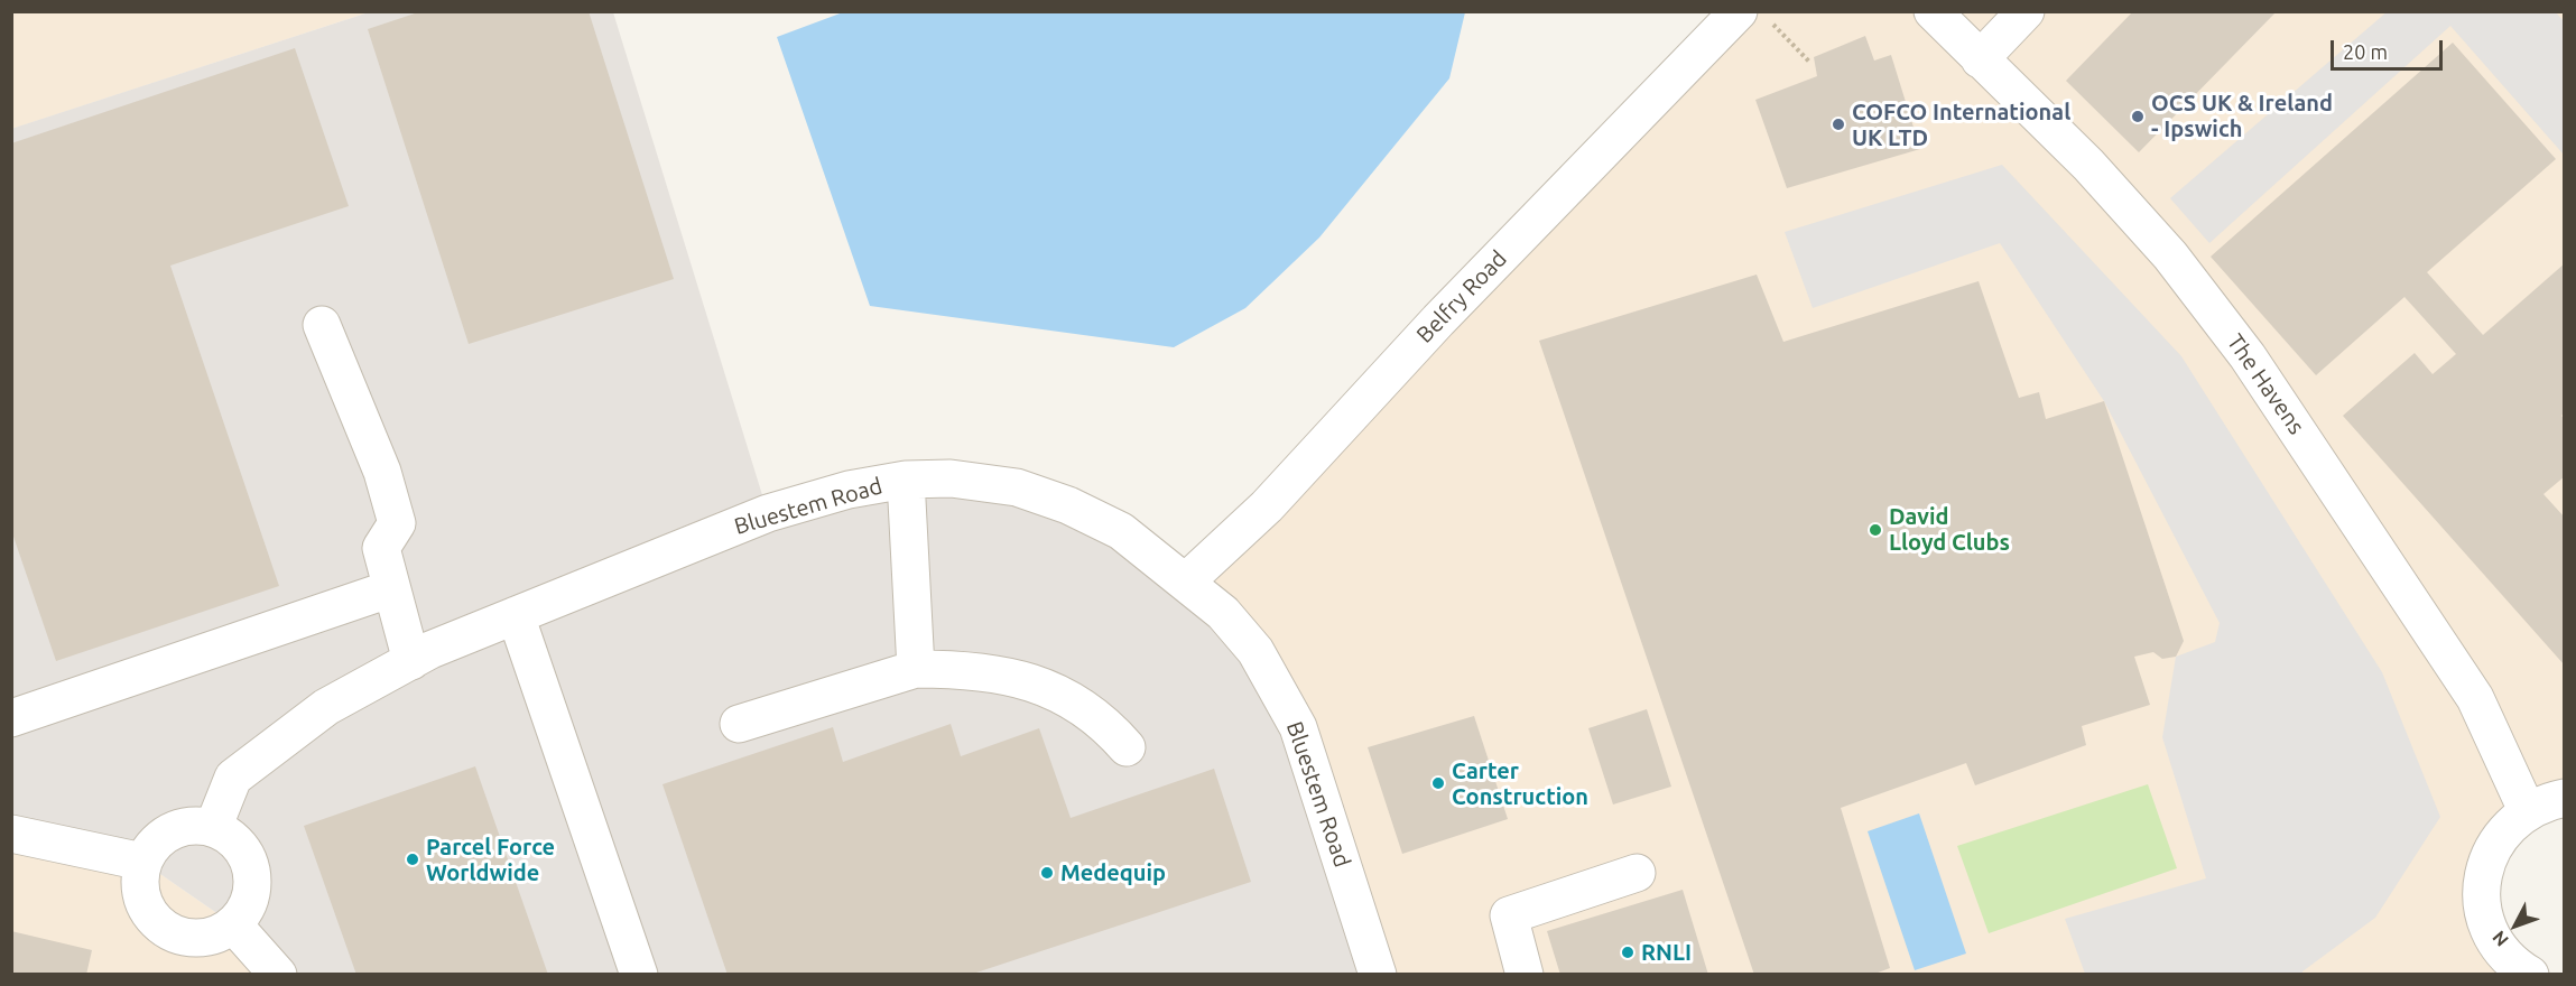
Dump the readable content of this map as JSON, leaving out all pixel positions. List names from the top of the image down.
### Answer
{
  "streets": {
    "street": ["Belfry Road", "The Havens", "Bluestem Road"]
  },
  "crossings": [
    ["Belfry Road", "Bluestem Road"]
  ],
  "places": [
    "OCS UK & Ireland - Ipswich",
    "COFCO International UK LTD",
    "David Lloyd Clubs",
    "Carter Construction",
    "Parcel Force Worldwide",
    "Medequip",
    "RNLI"
  ],
  "scale_bar": "20 m",
  "north": "bottom left"
}
